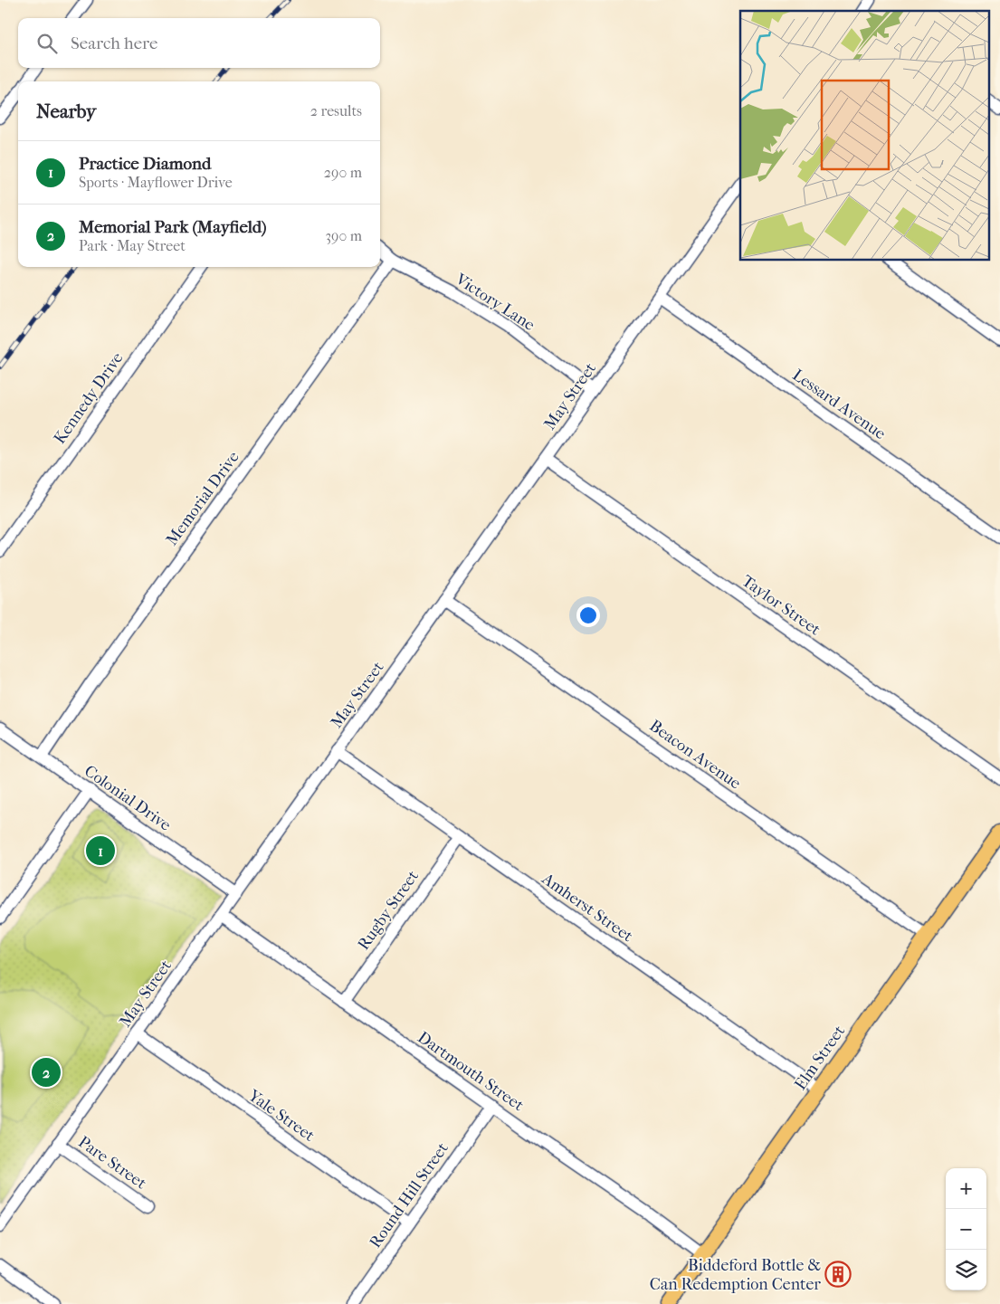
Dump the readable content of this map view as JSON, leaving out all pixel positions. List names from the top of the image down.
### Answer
{
  "streets": {
    "main road": ["Elm Street"],
    "street": [
      "Victory Lane",
      "May Street",
      "Kennedy Drive",
      "Lessard Avenue",
      "Memorial Drive",
      "Taylor Street",
      "Beacon Avenue",
      "Colonial Drive",
      "Amherst Street",
      "Rugby Street",
      "Dartmouth Street",
      "Yale Street",
      "Pare Street",
      "Round Hill Street"
    ]
  },
  "crossings": [
    ["Victory Lane", "May Street"],
    ["Victory Lane", "Memorial Drive"],
    ["May Street", "Lessard Avenue"],
    ["May Street", "Taylor Street"],
    ["May Street", "Beacon Avenue"],
    ["May Street", "Colonial Drive"],
    ["May Street", "Amherst Street"],
    ["May Street", "Dartmouth Street"],
    ["May Street", "Yale Street"],
    ["May Street", "Pare Street"],
    ["Memorial Drive", "Colonial Drive"],
    ["Beacon Avenue", "Elm Street"],
    ["Amherst Street", "Rugby Street"],
    ["Amherst Street", "Elm Street"],
    ["Rugby Street", "Dartmouth Street"],
    ["Elm Street", "Dartmouth Street"],
    ["Dartmouth Street", "Round Hill Street"],
    ["Yale Street", "Round Hill Street"]
  ],
  "places": {
    "building": ["Biddeford Bottle & Can Redemption Center"]
  },
  "page": {
    "search": "Search here",
    "heading": ["Nearby", "2 results"],
    "list": [
      {
        "mark": "1",
        "name": "Practice Diamond",
        "note": "Sports · Mayflower Drive",
        "value": "290 m"
      },
      {
        "mark": "2",
        "name": "Memorial Park (Mayfield)",
        "note": "Park · May Street",
        "value": "390 m"
      }
    ],
    "pins": ["1", "2"],
    "map_buttons": ["+", "−"]
  }
}
